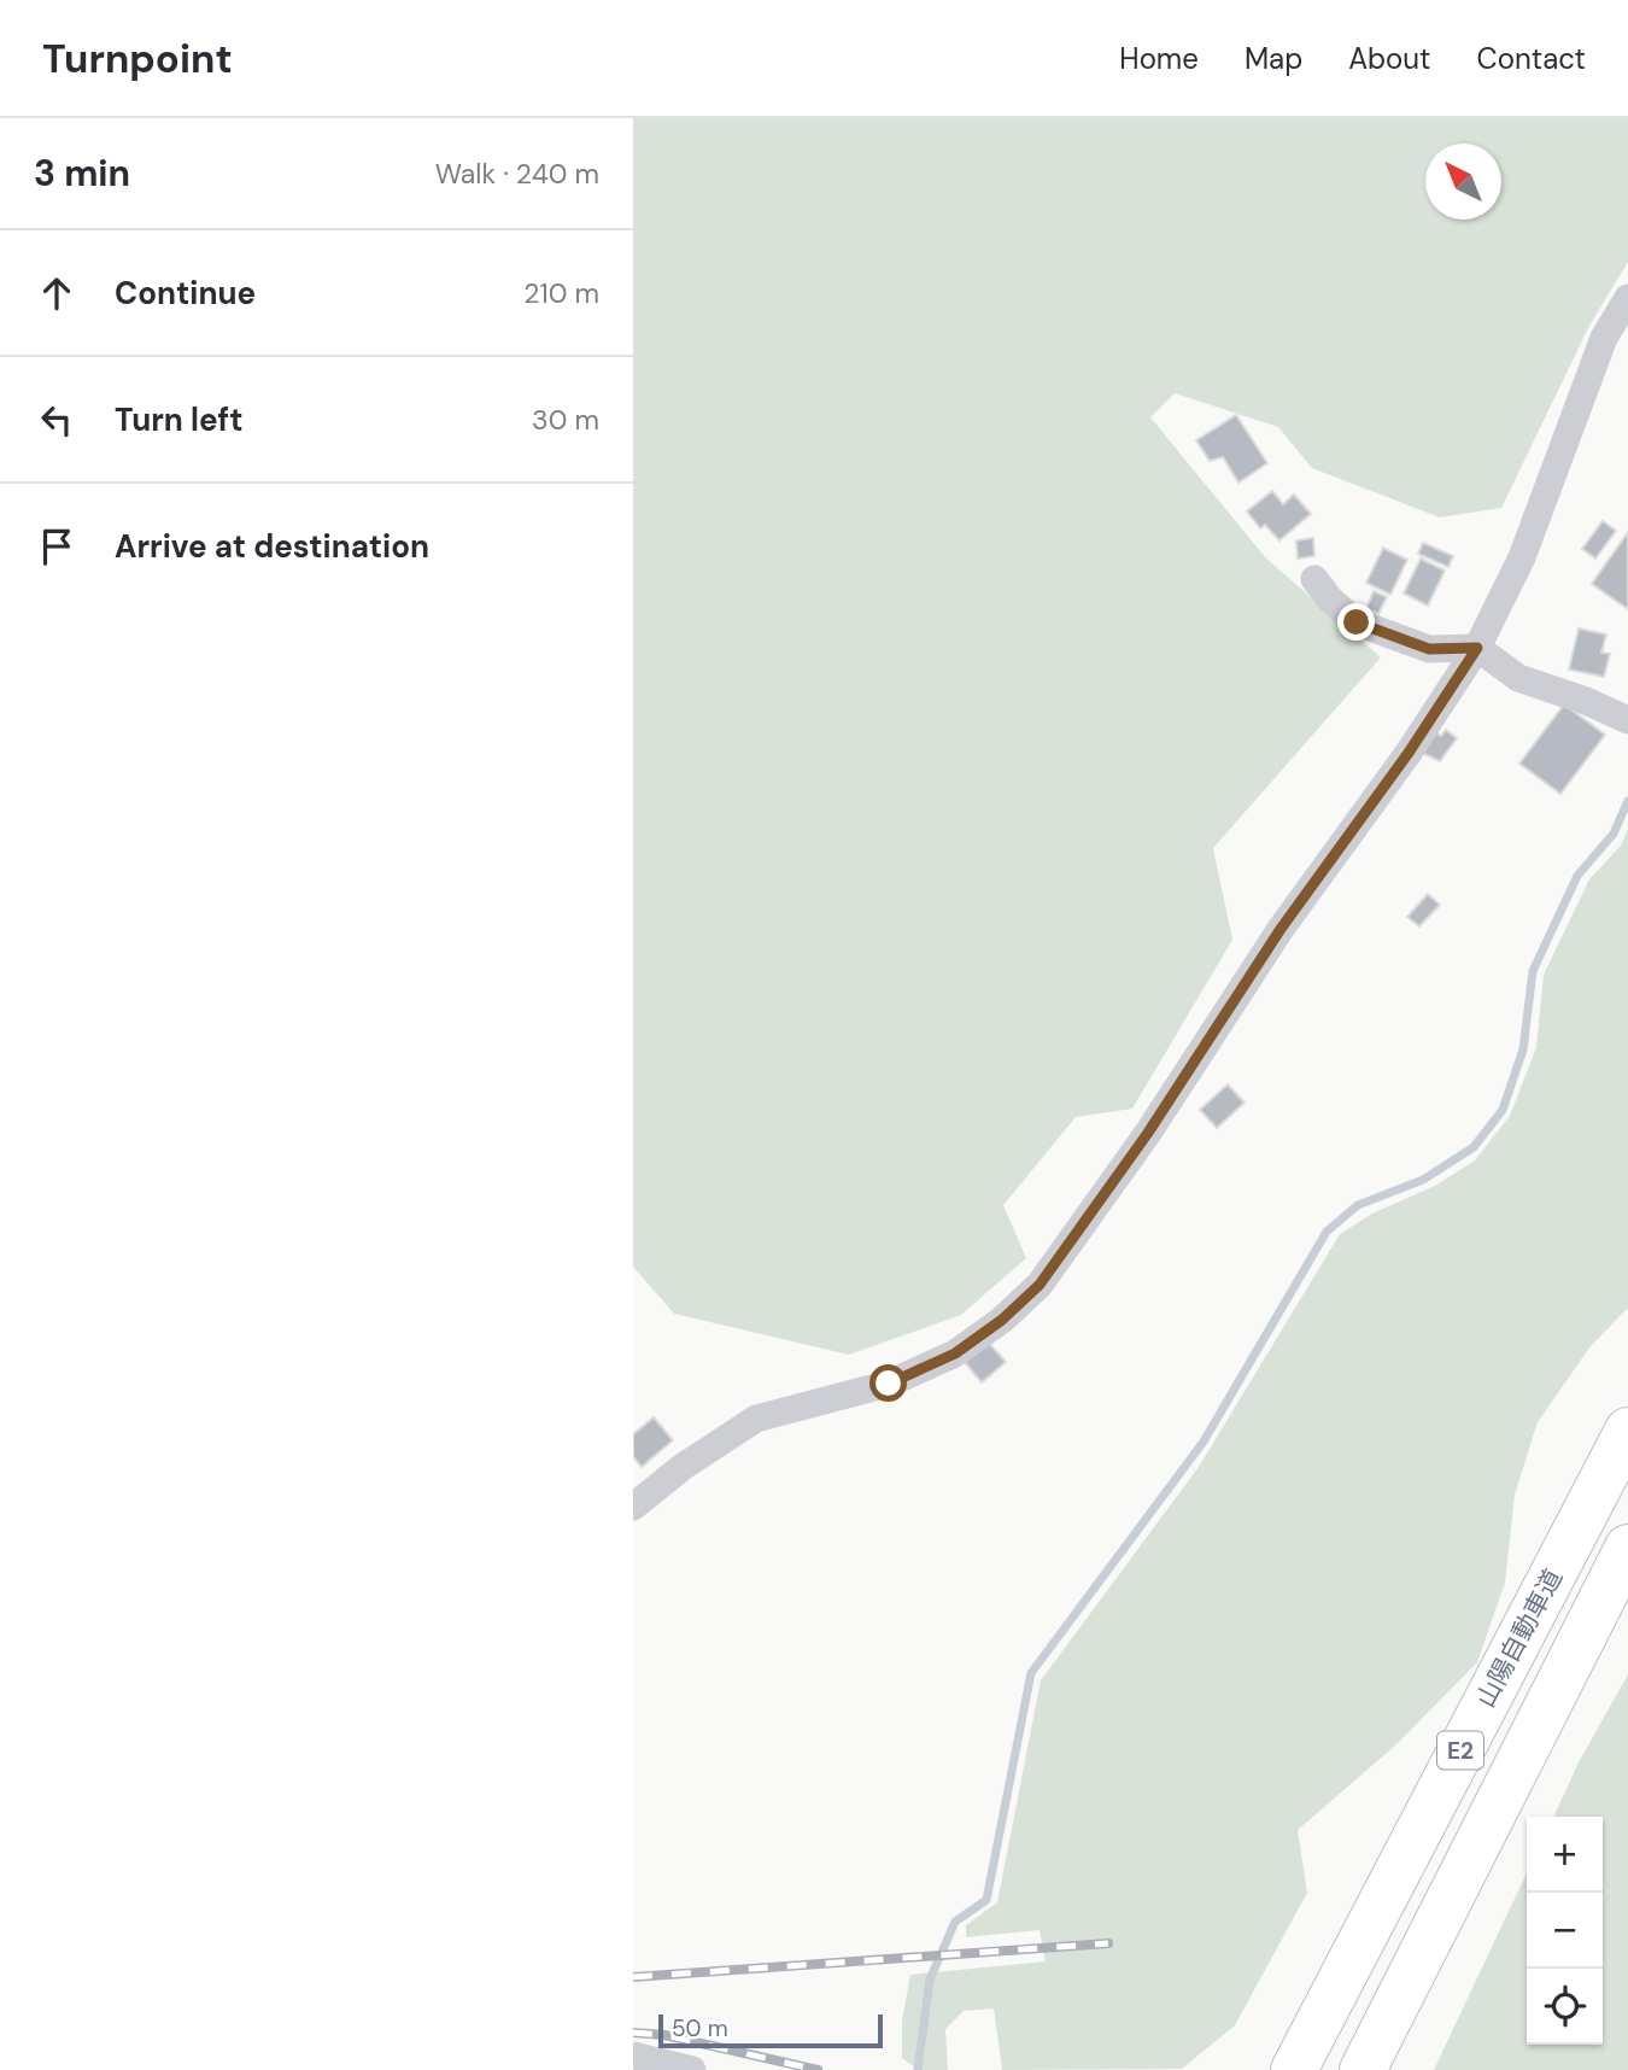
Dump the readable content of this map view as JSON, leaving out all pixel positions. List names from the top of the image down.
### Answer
{
  "streets": {
    "highway": ["山陽自動車道", "E2"]
  },
  "scale_bar": "50 m",
  "north": "top left",
  "page": {
    "header": "Turnpoint",
    "nav": [
      "Home",
      "Map",
      "About",
      "Contact"
    ],
    "heading": ["3 min", "Walk · 240 m"],
    "list": [
      ["Continue", "210 m"],
      ["Turn left", "30 m"],
      "Arrive at destination"
    ],
    "map_buttons": ["+", "−"],
    "scale": "50 m"
  }
}
